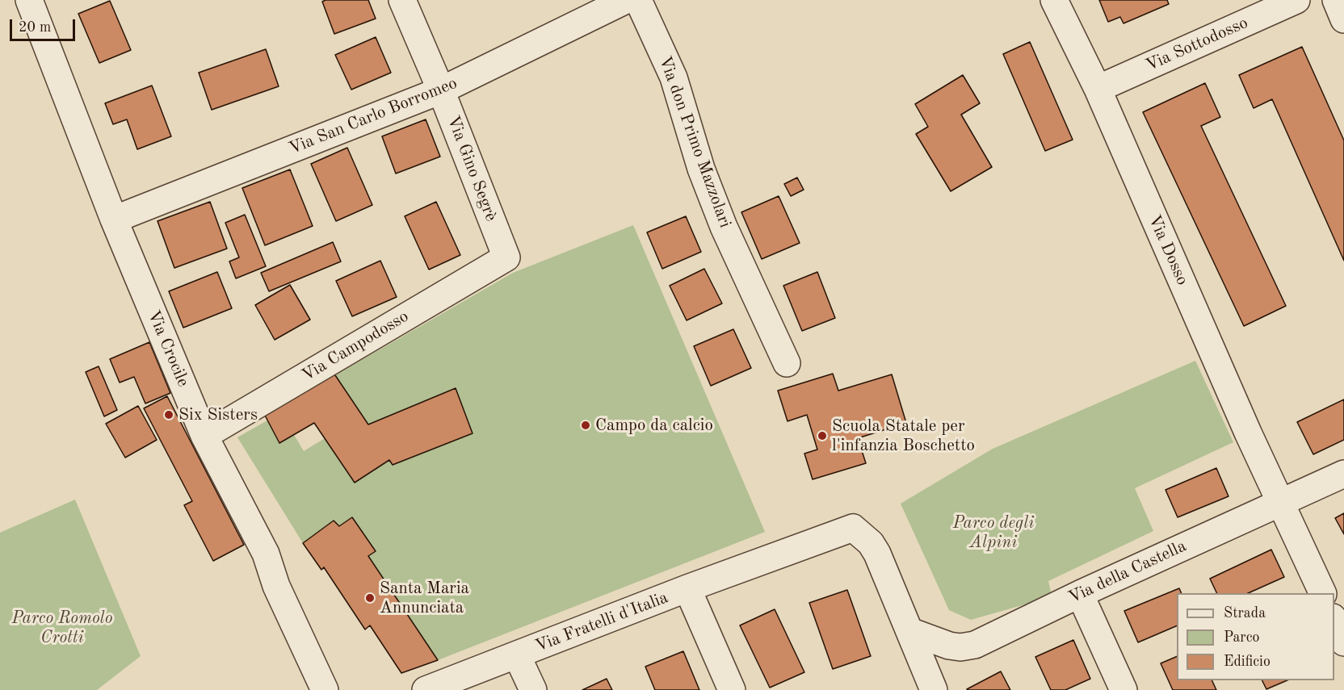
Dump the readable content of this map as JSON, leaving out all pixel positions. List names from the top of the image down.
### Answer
{
  "streets": {
    "street": [
      "Via Sottodosso",
      "Via San Carlo Borromeo",
      "Via don Primo Mazzolari",
      "Via Gino Segrè",
      "Via Dosso",
      "Via Campodosso",
      "Via Crocile",
      "Via della Castella",
      "Via Fratelli d'Italia"
    ]
  },
  "crossings": [
    ["Via Sottodosso", "Via Dosso"],
    ["Via San Carlo Borromeo", "Via Gino Segrè"],
    ["Via San Carlo Borromeo", "Via Crocile"],
    ["Via Gino Segrè", "Via Campodosso"],
    ["Via Dosso", "Via della Castella"],
    ["Via Campodosso", "Via Crocile"],
    ["Via della Castella", "Via Fratelli d'Italia"]
  ],
  "parks": ["Parco degli Alpini", "Parco Romolo Crotti"],
  "places": [
    "Six Sisters",
    "Campo da calcio",
    "Scuola Statale per l'infanzia Boschetto",
    "Santa Maria Annunciata"
  ],
  "legend": ["Strada", "Parco", "Edificio"],
  "scale_bar": "20 m"
}
